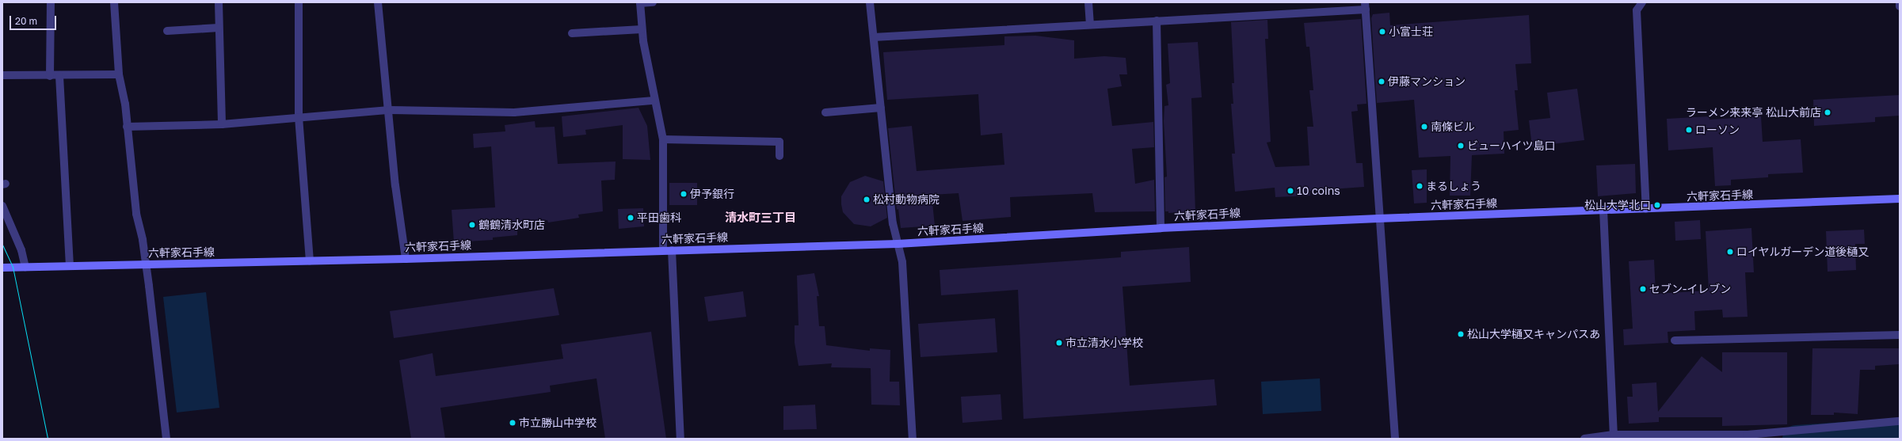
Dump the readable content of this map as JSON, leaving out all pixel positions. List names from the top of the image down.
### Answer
{
  "streets": {
    "main road": ["六軒家石手線"]
  },
  "districts": ["清水町三丁目"],
  "places": [
    "小富士荘",
    "伊藤マンション",
    "ラーメン来来亭 松山大前店",
    "南條ビル",
    "ローソン",
    "ビューハイツ島口",
    "まるしょう",
    "10 coins",
    "伊予銀行",
    "松村動物病院",
    "松山大学北口",
    "平田歯科",
    "鶴鶴清水町店",
    "ロイヤルガーデン道後樋又",
    "セブン-イレブン",
    "松山大学樋又キャンパスあ",
    "市立清水小学校",
    "市立勝山中学校"
  ],
  "scale_bar": "20 m"
}
